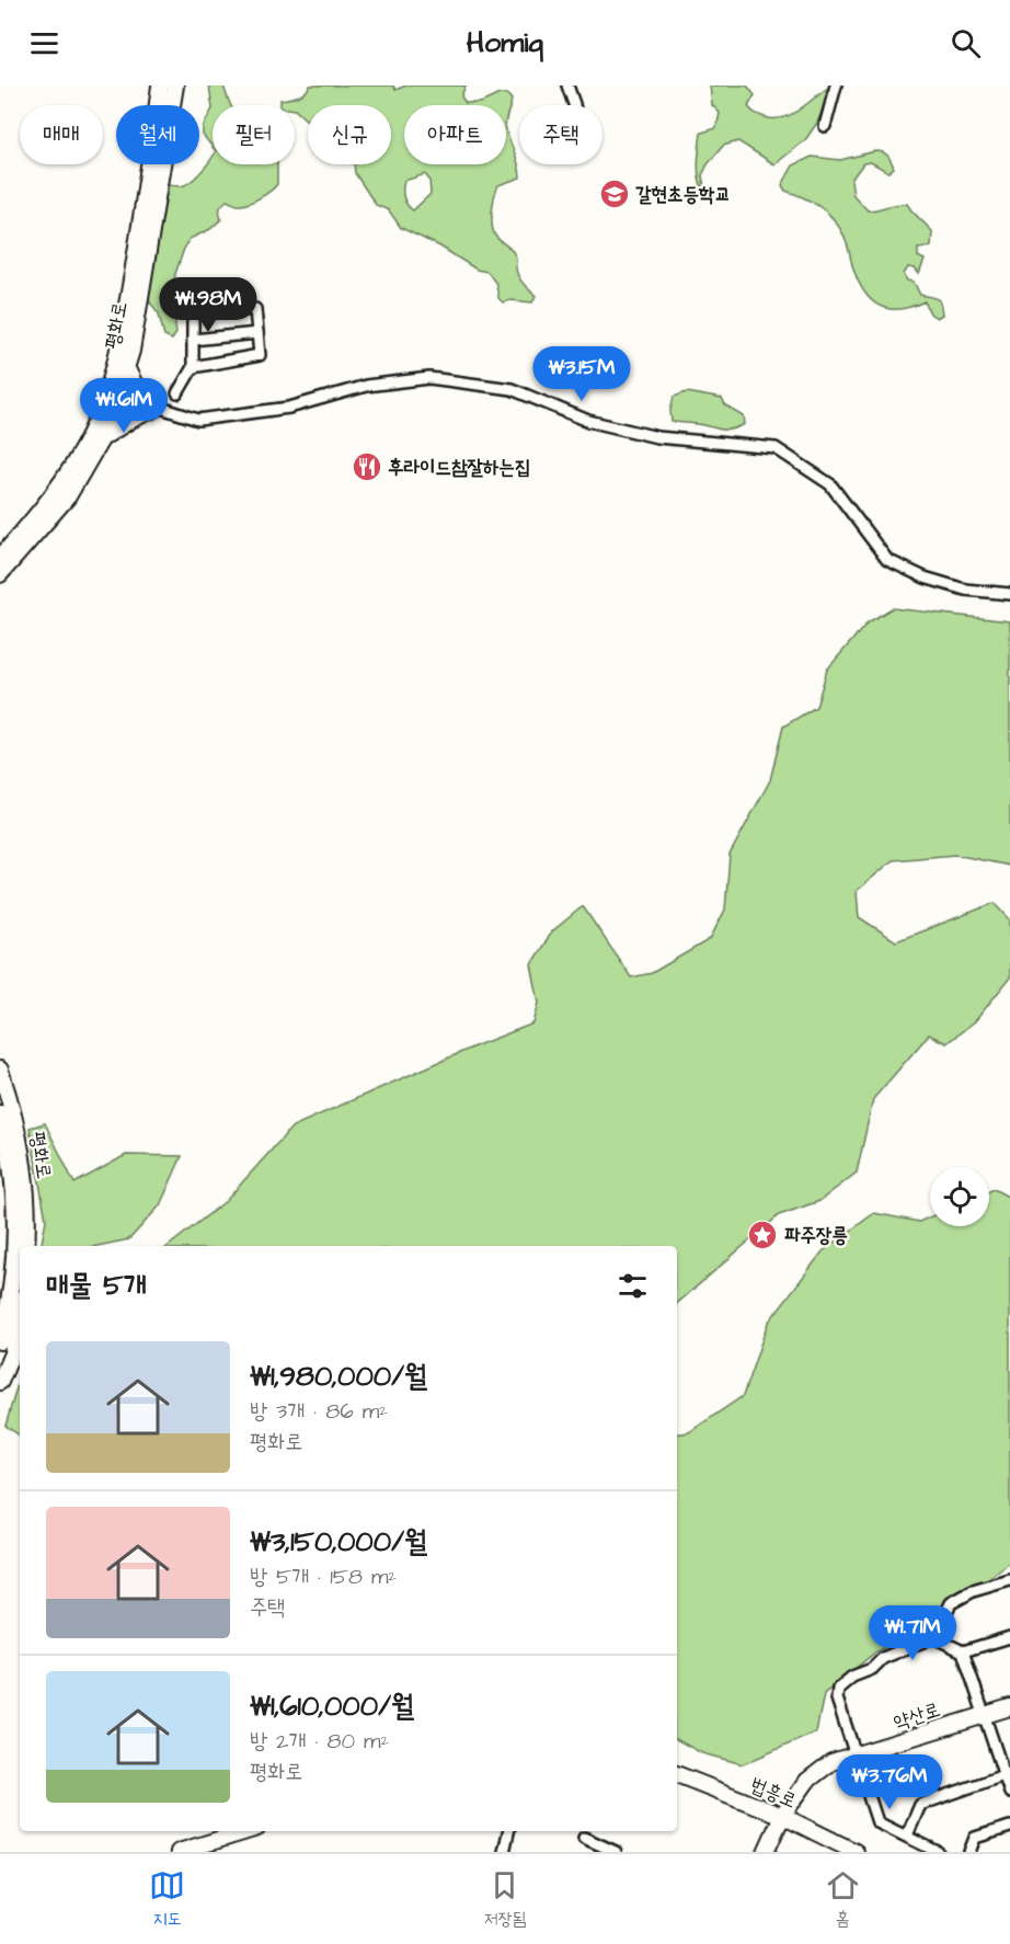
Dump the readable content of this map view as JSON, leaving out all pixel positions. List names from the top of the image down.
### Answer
{
  "streets": {
    "main road": ["평화로", "약산로", "법흥로"]
  },
  "crossings": [
    ["약산로", "법흥로"]
  ],
  "places": {
    "school or university": ["갈현초등학교"],
    "restaurant": ["후라이드참잘하는집"],
    "place": ["파주장릉"]
  },
  "page": {
    "header": "Homiq",
    "chip": [
      "매매",
      "월세",
      "필터",
      "신규",
      "아파트",
      "주택"
    ],
    "price": [
      "₩1.98M",
      "₩3.15M",
      "₩1.61M",
      "₩1.71M",
      "₩3.76M"
    ],
    "heading": "매물 5개",
    "list": [
      {
        "name": "₩1,980,000/월",
        "note": "방 3개 · 86 m² · 평화로"
      },
      {
        "name": "₩3,150,000/월",
        "note": "방 5개 · 158 m² · 주택"
      },
      {
        "name": "₩1,610,000/월",
        "note": "방 2개 · 80 m² · 평화로"
      }
    ],
    "tabs": ["지도", "저장됨", "홈"]
  }
}
